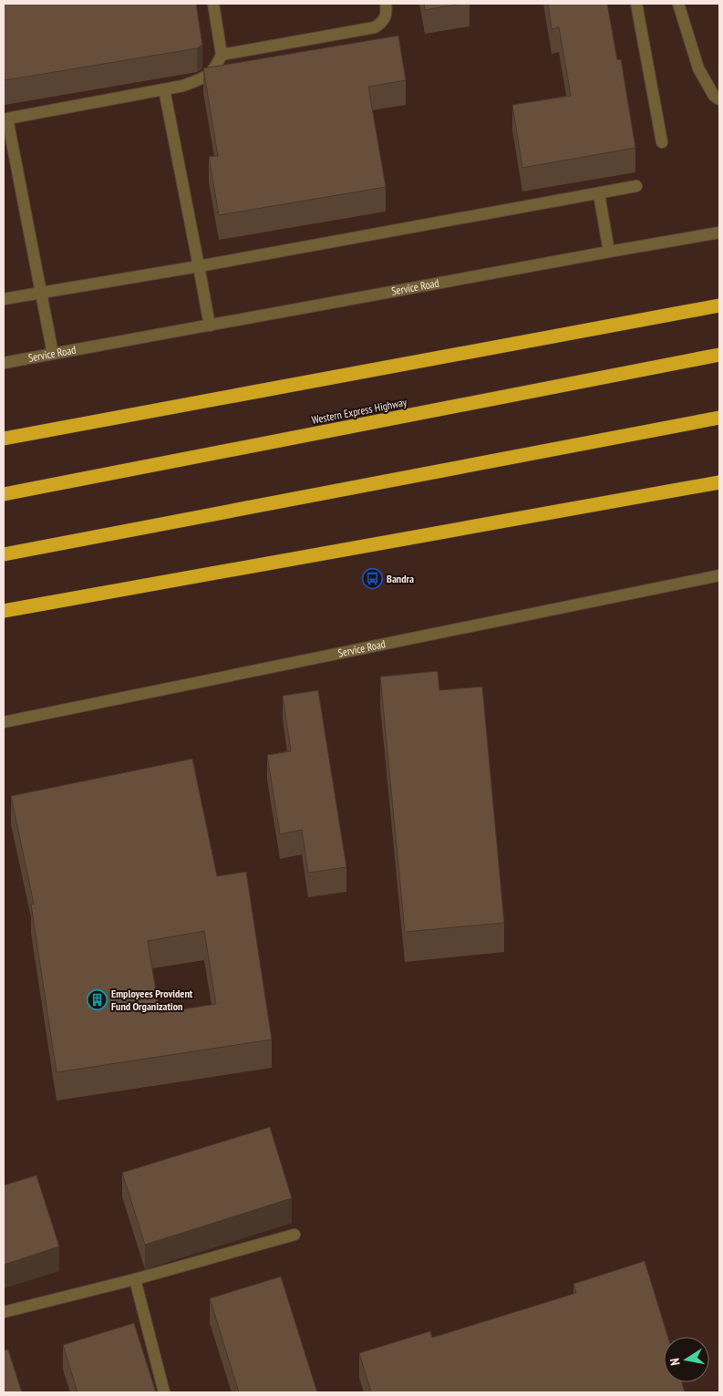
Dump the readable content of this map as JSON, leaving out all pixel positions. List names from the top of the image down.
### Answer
{
  "streets": {
    "highway": ["Western Express Highway"],
    "street": ["Service Road"]
  },
  "places": {
    "bus stop": ["Bandra"],
    "building": ["Employees Provident Fund Organization"]
  },
  "north": "left"
}
